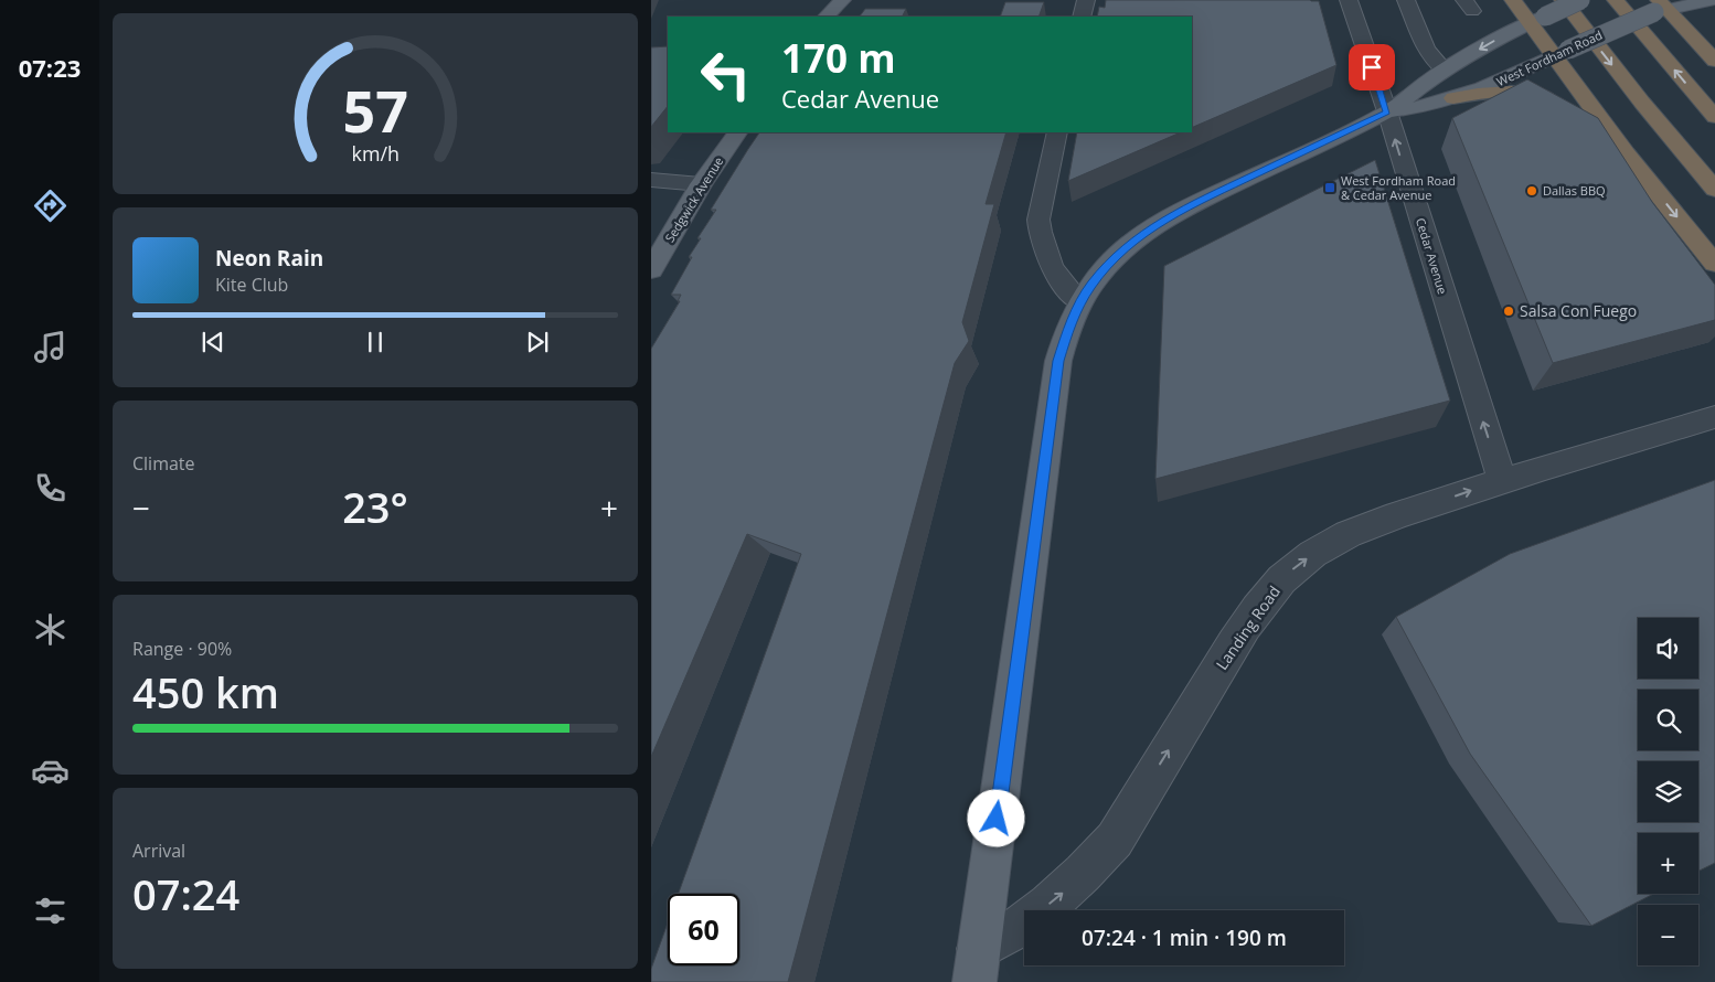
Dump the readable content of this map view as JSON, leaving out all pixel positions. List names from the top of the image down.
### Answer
{
  "streets": {
    "main road": ["West Fordham Road", "Sedgwick Avenue"],
    "street": ["Cedar Avenue", "Landing Road"]
  },
  "crossings": [
    ["West Fordham Road", "Cedar Avenue"],
    ["West Fordham Road", "Landing Road"],
    ["Cedar Avenue", "Landing Road"]
  ],
  "one_way": ["Cedar Avenue", "Landing Road"],
  "places": {
    "transit": ["West Fordham Road & Cedar Avenue"],
    "other": ["Dallas BBQ", "Salsa Con Fuego"]
  },
  "page": {
    "tabs": "07:23",
    "turn": ["170 m", "Cedar Avenue"],
    "song": ["Neon Rain", "Kite Club"],
    "tile": [
      "Climate",
      ["Range · 90%", "450 km"],
      ["Arrival", "07:24"]
    ],
    "heat": ["−", "23°", "+"],
    "map_buttons": ["+", "−"],
    "limit": "60",
    "trip": "07:24 · 1 min · 190 m",
    "gauge": ["57", "km/h"]
  }
}
